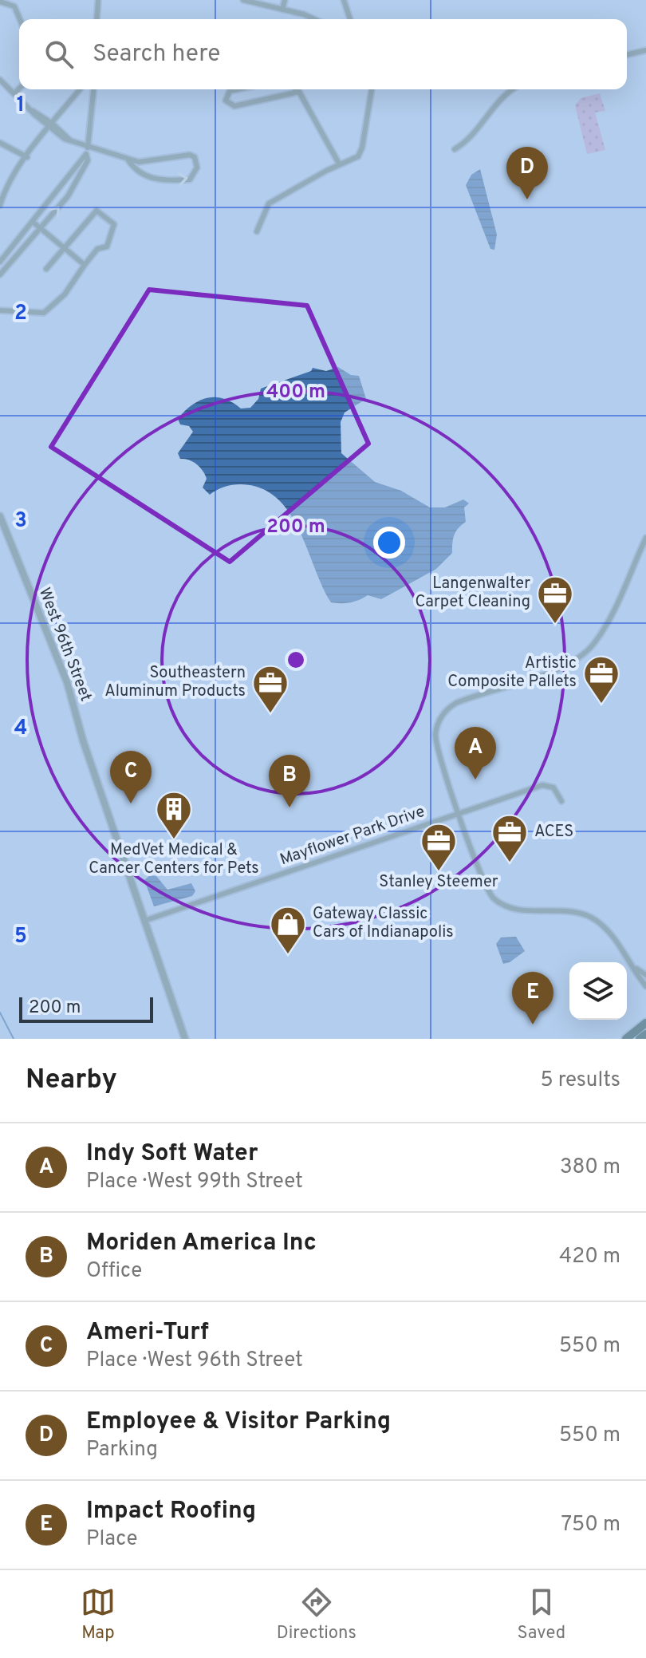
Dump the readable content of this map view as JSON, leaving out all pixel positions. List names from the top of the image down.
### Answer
{
  "streets": {
    "street": ["West 96th Street", "Mayflower Park Drive"]
  },
  "crossings": [
    ["West 96th Street", "Mayflower Park Drive"]
  ],
  "places": {
    "office": [
      "Langenwalter Carpet Cleaning",
      "Artistic Composite Pallets",
      "Southeastern Aluminum Products",
      "ACES",
      "Stanley Steemer"
    ],
    "building": ["MedVet Medical & Cancer Centers for Pets"],
    "shop": ["Gateway Classic Cars of Indianapolis"]
  },
  "scale_bar": "200 m",
  "page": {
    "search": "Search here",
    "pins": [
      "D",
      "A",
      "C",
      "B",
      "E"
    ],
    "scale": "200 m",
    "heading": ["Nearby", "5 results"],
    "list": [
      {
        "mark": "A",
        "name": "Indy Soft Water",
        "note": "Place · West 99th Street",
        "value": "380 m"
      },
      {
        "mark": "B",
        "name": "Moriden America Inc",
        "note": "Office",
        "value": "420 m"
      },
      {
        "mark": "C",
        "name": "Ameri-Turf",
        "note": "Place · West 96th Street",
        "value": "550 m"
      },
      {
        "mark": "D",
        "name": "Employee & Visitor Parking",
        "note": "Parking",
        "value": "550 m"
      },
      {
        "mark": "E",
        "name": "Impact Roofing",
        "note": "Place",
        "value": "750 m"
      }
    ],
    "nav": ["Map", "Directions", "Saved"]
  },
  "grid": {
    "rows": [
      "1",
      "2",
      "3",
      "4",
      "5"
    ]
  },
  "rings": ["400 m", "200 m"]
}
